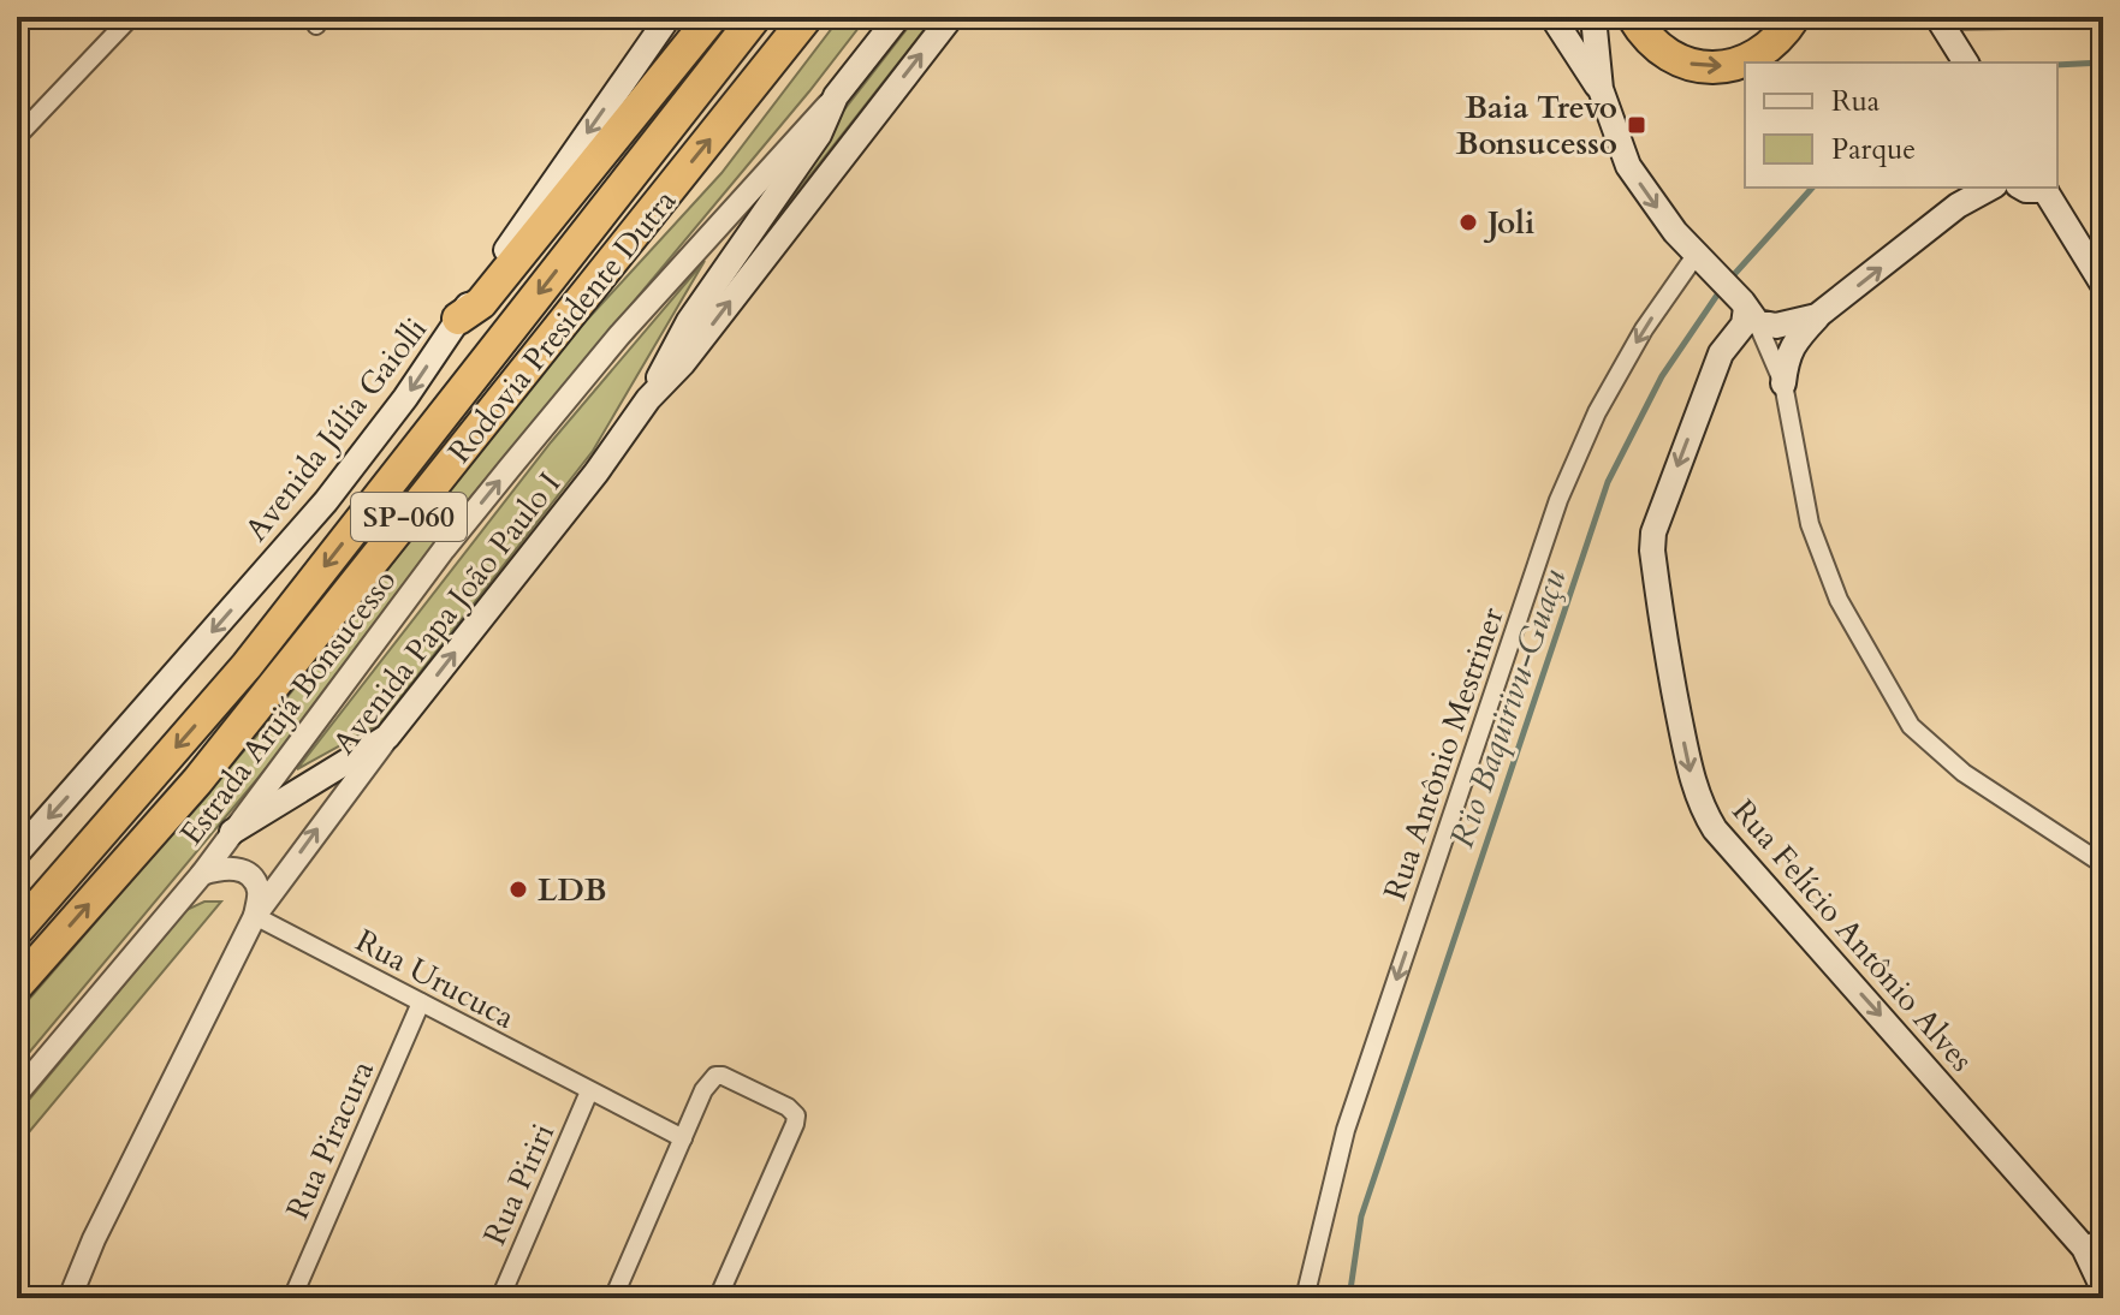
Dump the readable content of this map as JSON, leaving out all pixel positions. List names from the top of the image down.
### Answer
{
  "streets": {
    "highway": ["Rodovia Presidente Dutra", "SP-060"],
    "main road": ["Avenida Júlia Gaiolli", "Avenida Papa João Paulo I", "Rua Felício Antônio Alves"],
    "street": [
      "Estrada Arujá Bonsucesso",
      "Rua Antônio Mestriner",
      "Rua Urucuca",
      "Rua Piracura",
      "Rua Piriri"
    ]
  },
  "crossings": [
    ["Avenida Papa João Paulo I", "Rua Urucuca"],
    ["Rua Urucuca", "Rua Piracura"],
    ["Rua Urucuca", "Rua Piriri"]
  ],
  "one_way": ["Estrada Arujá Bonsucesso", "Rua Antônio Mestriner", "Rua Felício Antônio Alves"],
  "water": ["Rio Baquirivu-Guaçu"],
  "places": {
    "transit": ["Baia Trevo Bonsucesso"],
    "other": ["Joli", "LDB"]
  },
  "legend": ["Rua", "Parque"]
}
